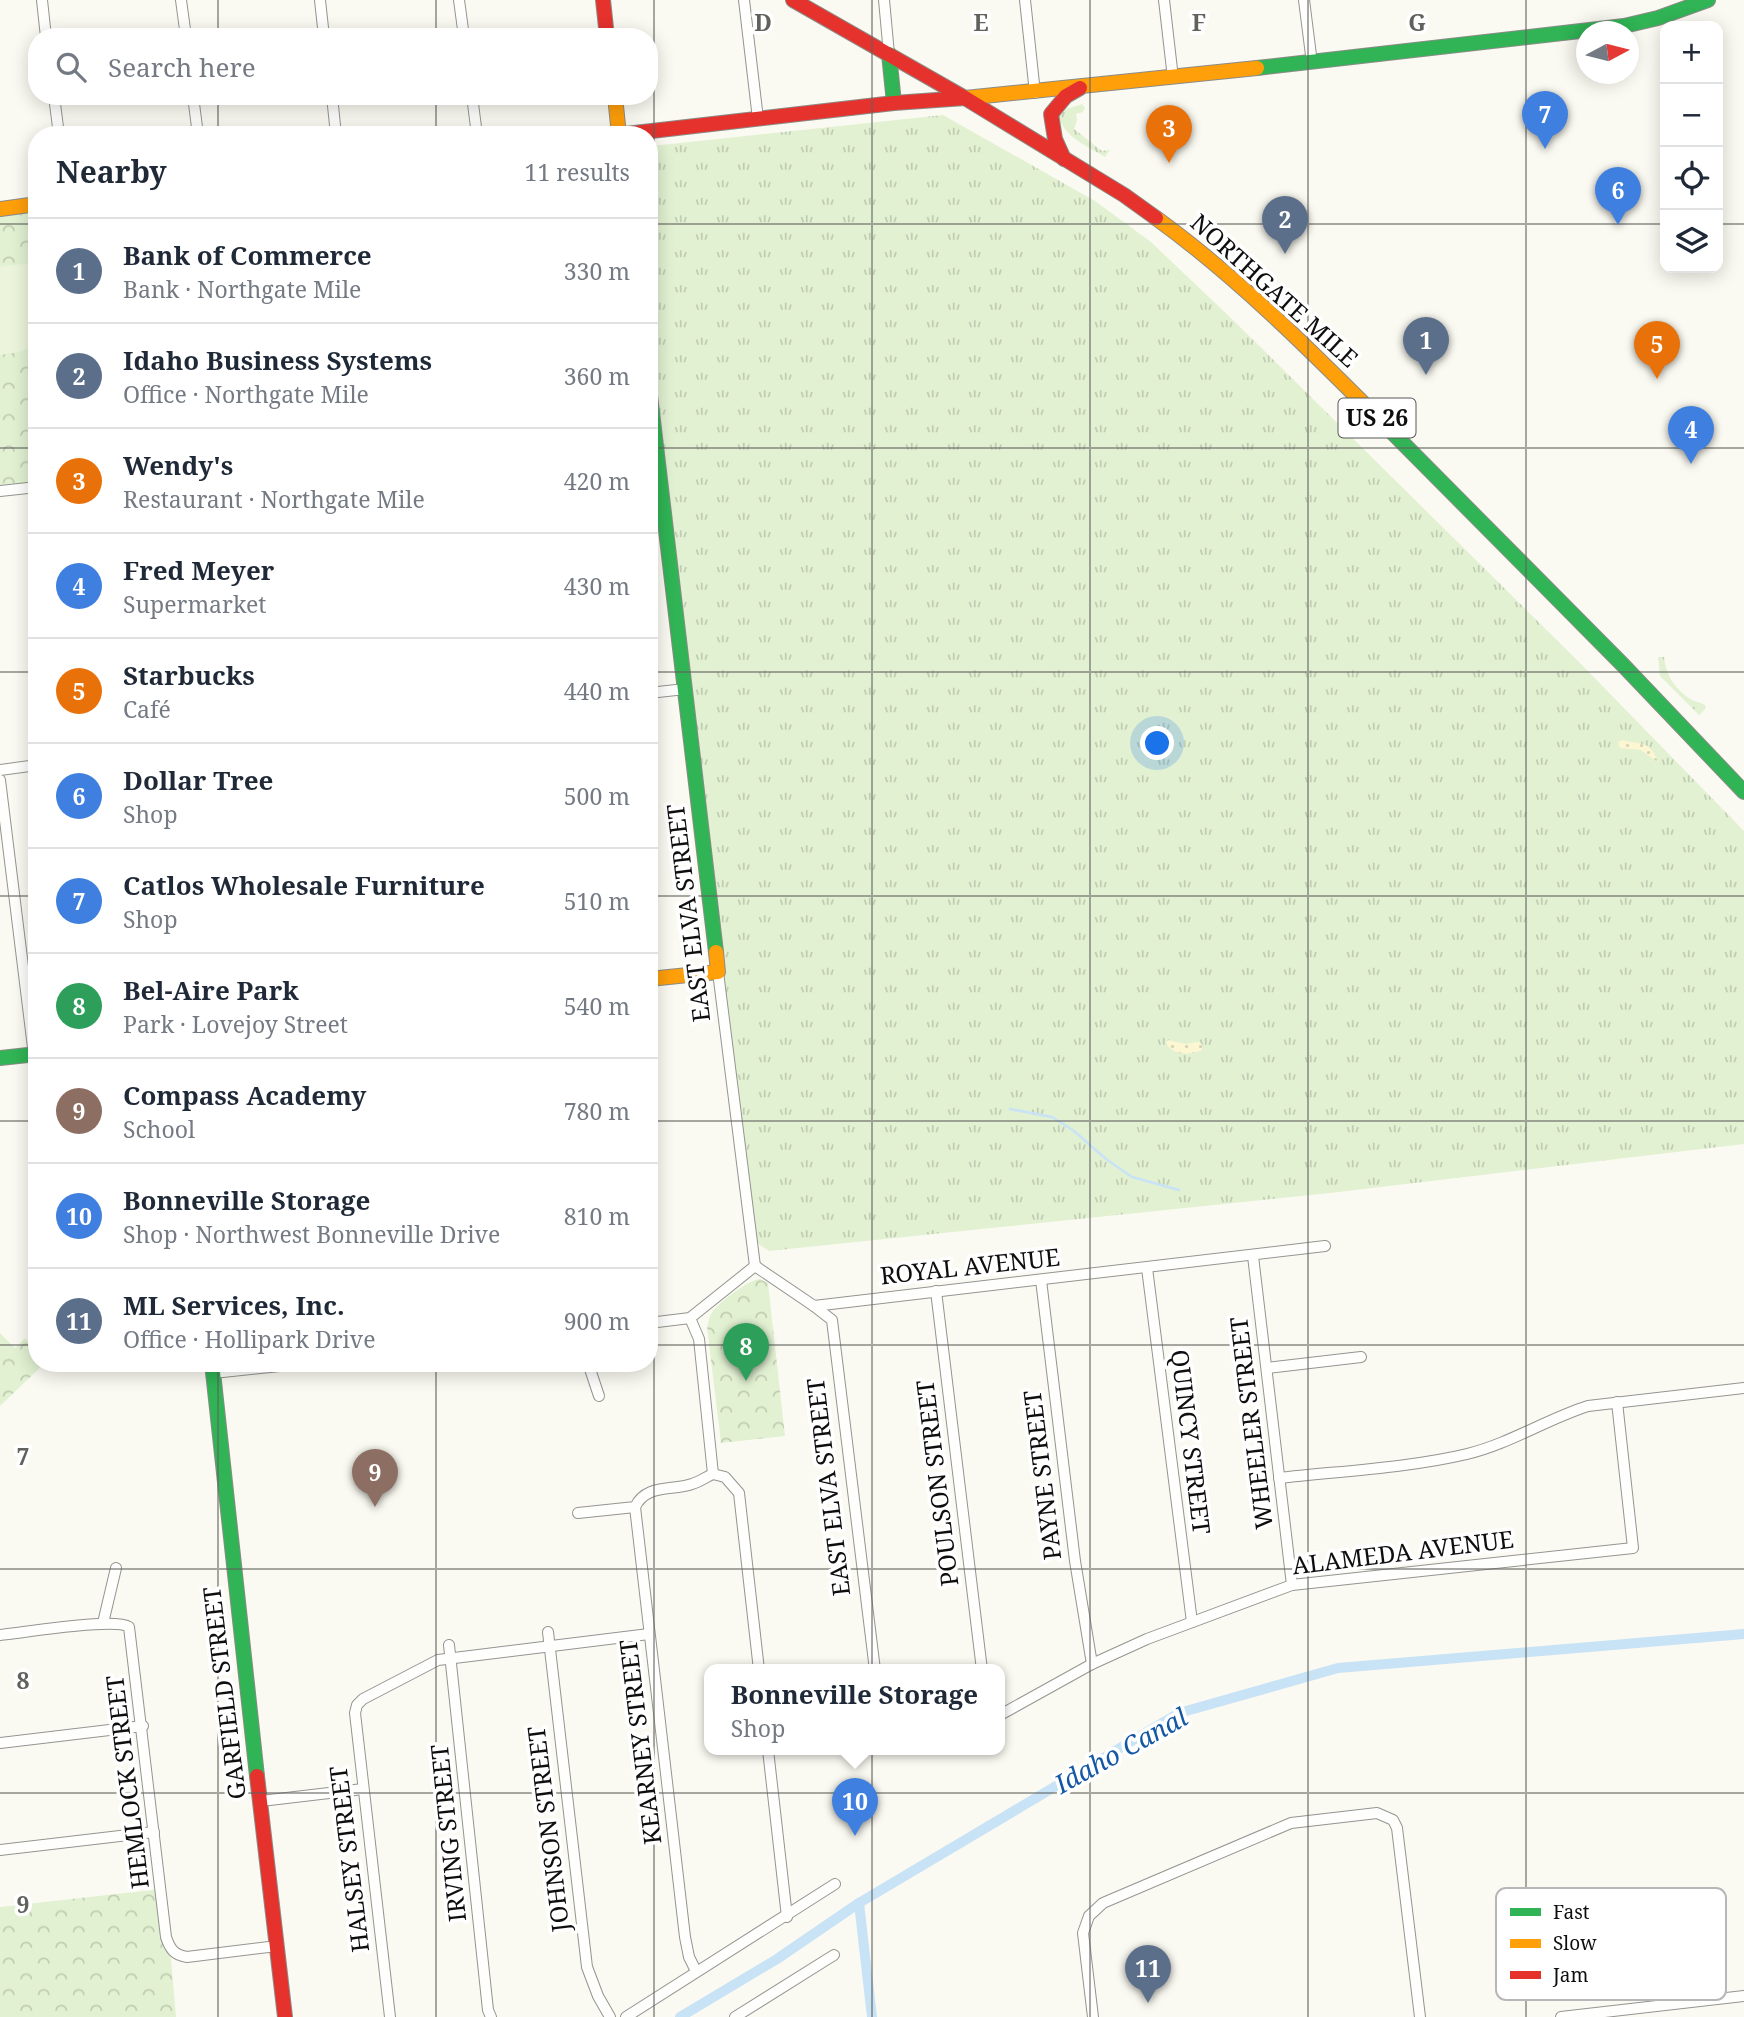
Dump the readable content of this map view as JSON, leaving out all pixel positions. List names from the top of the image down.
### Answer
{
  "streets": {
    "main road": [
      "NORTHGATE MILE",
      "US 26",
      "EAST ELVA STREET",
      "GARFIELD STREET"
    ],
    "street": [
      "ROYAL AVENUE",
      "WHEELER STREET",
      "QUINCY STREET",
      "PAYNE STREET",
      "POULSON STREET",
      "ALAMEDA AVENUE",
      "KEARNEY STREET",
      "HEMLOCK STREET",
      "JOHNSON STREET",
      "IRVING STREET",
      "HALSEY STREET"
    ]
  },
  "crossings": [
    ["EAST ELVA STREET", "ROYAL AVENUE"],
    ["ROYAL AVENUE", "WHEELER STREET"],
    ["ROYAL AVENUE", "QUINCY STREET"],
    ["ROYAL AVENUE", "PAYNE STREET"],
    ["ROYAL AVENUE", "POULSON STREET"],
    ["WHEELER STREET", "ALAMEDA AVENUE"],
    ["QUINCY STREET", "ALAMEDA AVENUE"],
    ["PAYNE STREET", "ALAMEDA AVENUE"],
    ["GARFIELD STREET", "HEMLOCK STREET"],
    ["IRVING STREET", "HALSEY STREET"]
  ],
  "water": ["Idaho Canal"],
  "legend": ["Fast", "Slow", "Jam"],
  "north": "right",
  "page": {
    "map_buttons": ["+", "−"],
    "search": "Search here",
    "pins": [
      "7",
      "3",
      "6",
      "2",
      "1",
      "5",
      "4",
      "8",
      "9",
      "10",
      "11"
    ],
    "heading": ["Nearby", "11 results"],
    "list": [
      {
        "mark": "1",
        "name": "Bank of Commerce",
        "note": "Bank · Northgate Mile",
        "value": "330 m"
      },
      {
        "mark": "2",
        "name": "Idaho Business Systems",
        "note": "Office · Northgate Mile",
        "value": "360 m"
      },
      {
        "mark": "3",
        "name": "Wendy's",
        "note": "Restaurant · Northgate Mile",
        "value": "420 m"
      },
      {
        "mark": "4",
        "name": "Fred Meyer",
        "note": "Supermarket",
        "value": "430 m"
      },
      {
        "mark": "5",
        "name": "Starbucks",
        "note": "Café",
        "value": "440 m"
      },
      {
        "mark": "6",
        "name": "Dollar Tree",
        "note": "Shop",
        "value": "500 m"
      },
      {
        "mark": "7",
        "name": "Catlos Wholesale Furniture",
        "note": "Shop",
        "value": "510 m"
      },
      {
        "mark": "8",
        "name": "Bel-Aire Park",
        "note": "Park · Lovejoy Street",
        "value": "540 m"
      },
      {
        "mark": "9",
        "name": "Compass Academy",
        "note": "School",
        "value": "780 m"
      },
      {
        "mark": "10",
        "name": "Bonneville Storage",
        "note": "Shop · Northwest Bonneville Drive",
        "value": "810 m"
      },
      {
        "mark": "11",
        "name": "ML Services, Inc.",
        "note": "Office · Hollipark Drive",
        "value": "900 m"
      }
    ],
    "popup": ["Bonneville Storage", "Shop"]
  },
  "grid": {
    "columns": [
      "D",
      "E",
      "F",
      "G"
    ],
    "rows": ["7", "8", "9"]
  }
}
